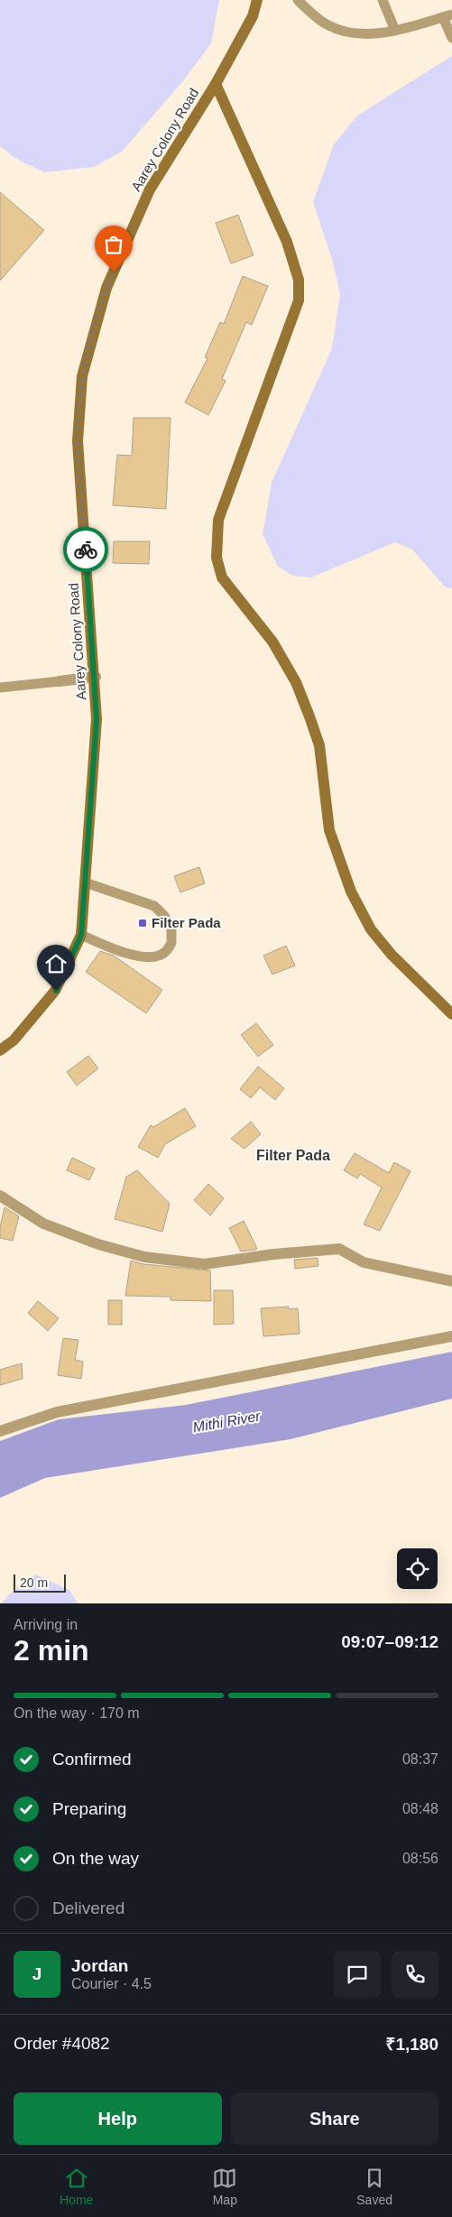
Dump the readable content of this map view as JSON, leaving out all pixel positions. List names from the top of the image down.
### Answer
{
  "streets": {
    "main road": ["Aarey Colony Road"]
  },
  "districts": ["Filter Pada"],
  "water": ["Mithi River"],
  "places": {
    "transit": ["Filter Pada"]
  },
  "scale_bar": "20 m",
  "page": {
    "scale": "20 m",
    "heading": ["2 min", "Arriving in", "09:07–09:12"],
    "panel": [
      "Jordan",
      "Courier · 4.5",
      "Order #4082",
      "₹1,180"
    ],
    "bar": "On the way · 170 m",
    "list": [
      ["Confirmed", "08:37"],
      ["Preparing", "08:48"],
      ["On the way", "08:56"],
      "Delivered"
    ],
    "round": "J",
    "buttons": ["Help", "Share"],
    "tabs": ["Home", "Map", "Saved"]
  }
}
